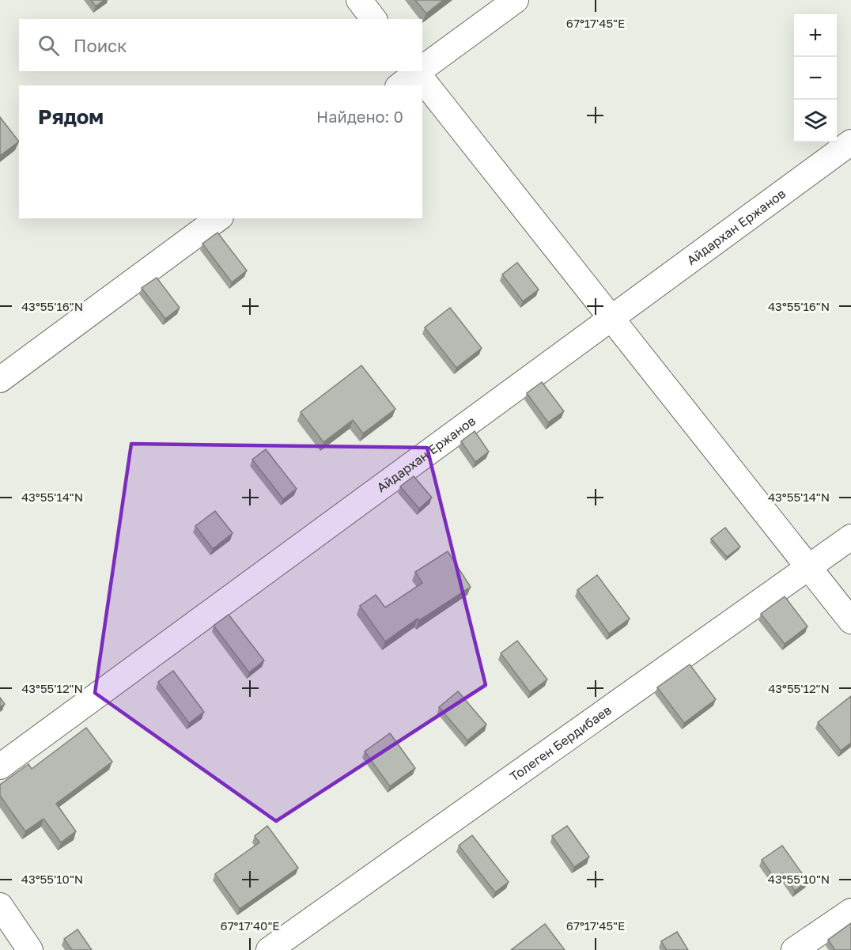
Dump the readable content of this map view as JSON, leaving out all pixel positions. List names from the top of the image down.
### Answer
{
  "streets": {
    "street": ["Айдархан Ержанов", "Толеген Бердибаев"]
  },
  "page": {
    "map_buttons": ["+", "−"],
    "search": "Поиск",
    "heading": ["Рядом", "Найдено: 0"]
  },
  "coordinates": [
    "67°17'45\"E",
    "43°55'16\"N",
    "43°55'14\"N",
    "43°55'12\"N",
    "43°55'10\"N",
    "67°17'40\"E"
  ]
}
